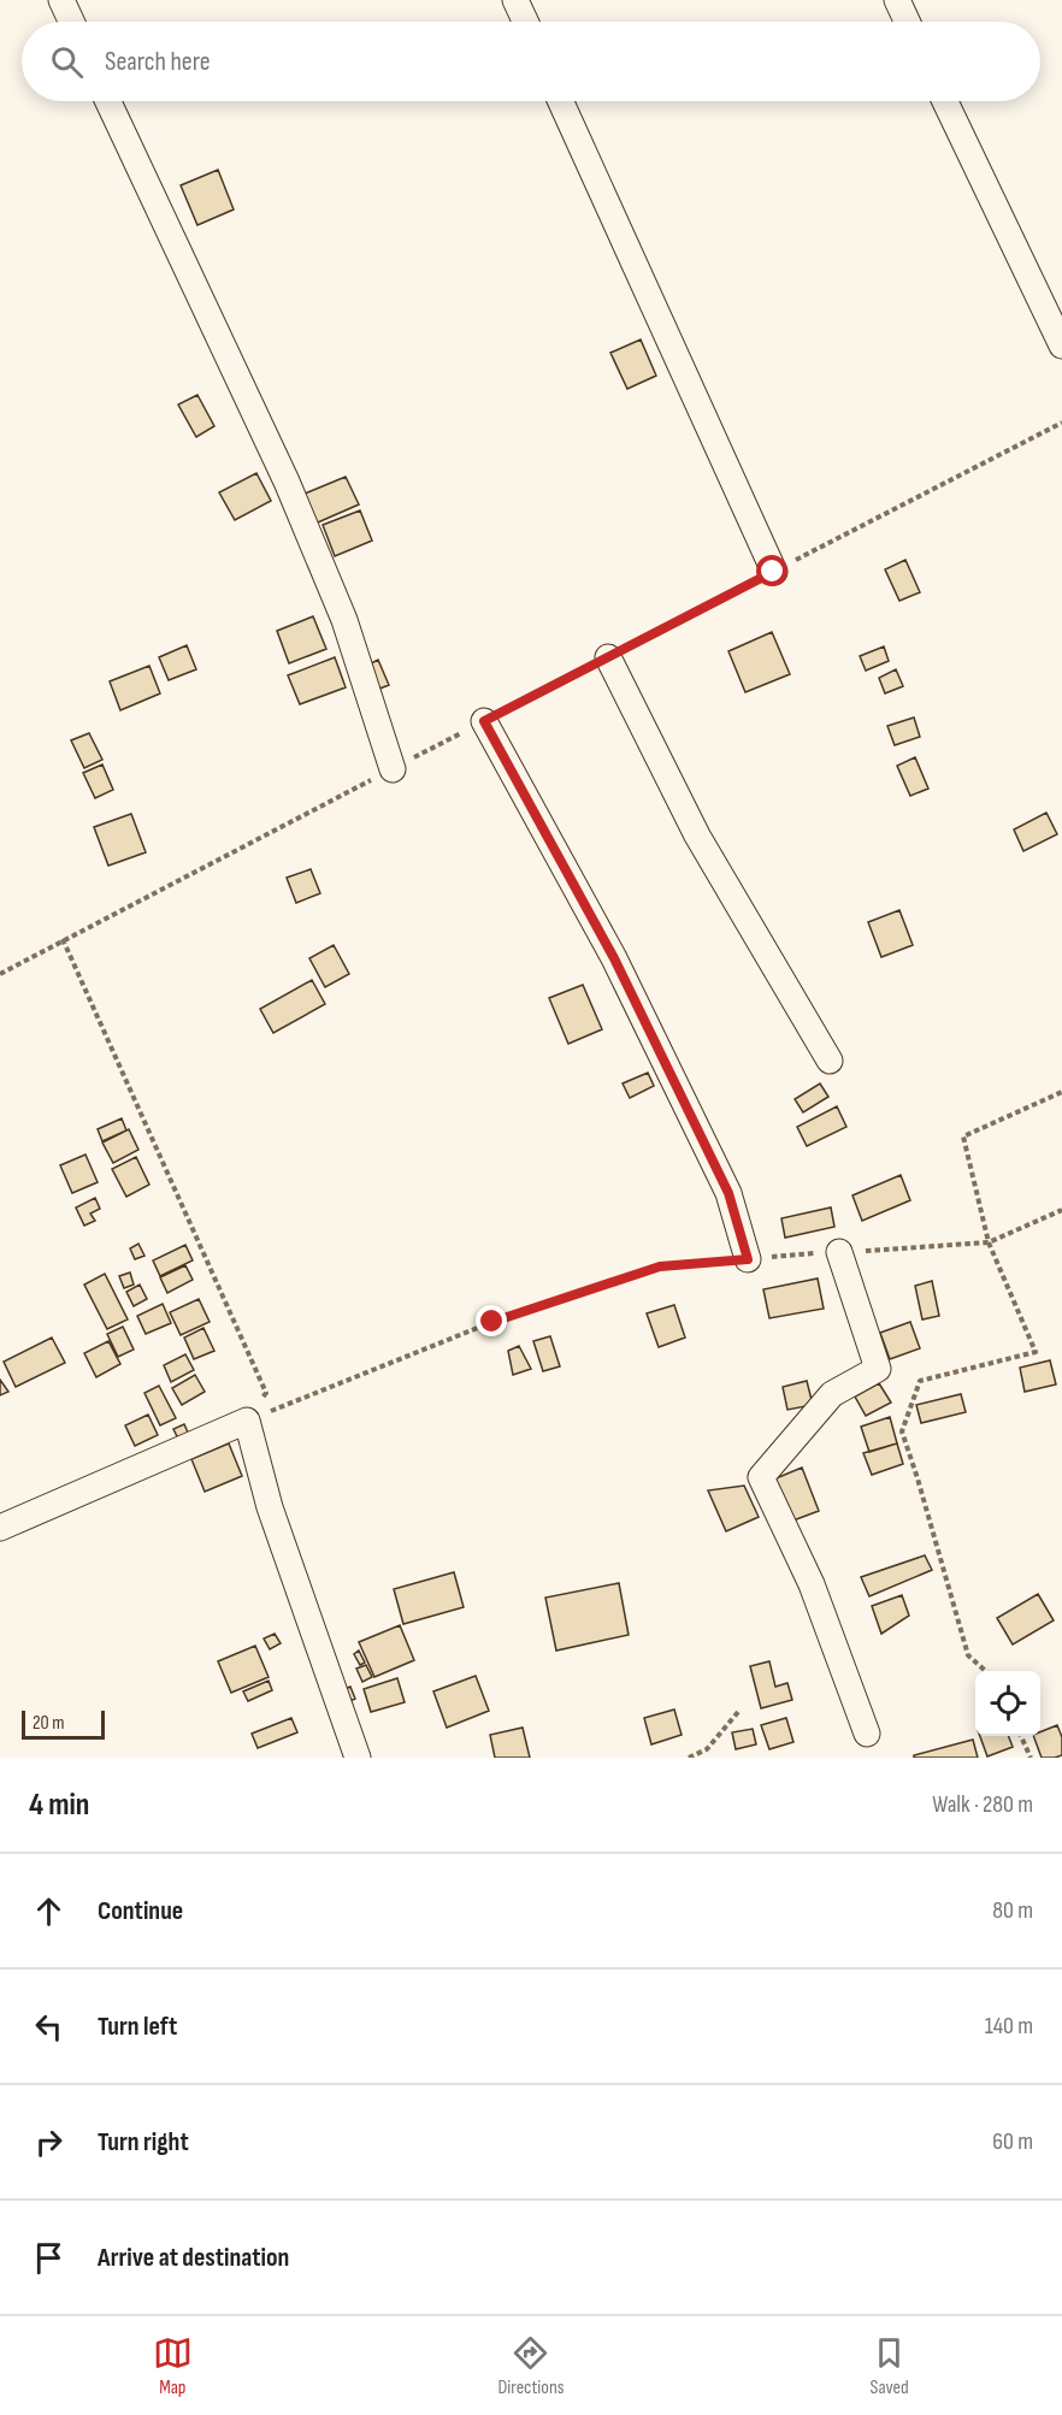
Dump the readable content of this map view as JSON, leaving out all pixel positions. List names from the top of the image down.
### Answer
{
  "scale_bar": "20 m",
  "page": {
    "search": "Search here",
    "scale": "20 m",
    "heading": ["4 min", "Walk · 280 m"],
    "list": [
      ["Continue", "80 m"],
      ["Turn left", "140 m"],
      ["Turn right", "60 m"],
      "Arrive at destination"
    ],
    "nav": ["Map", "Directions", "Saved"]
  }
}
